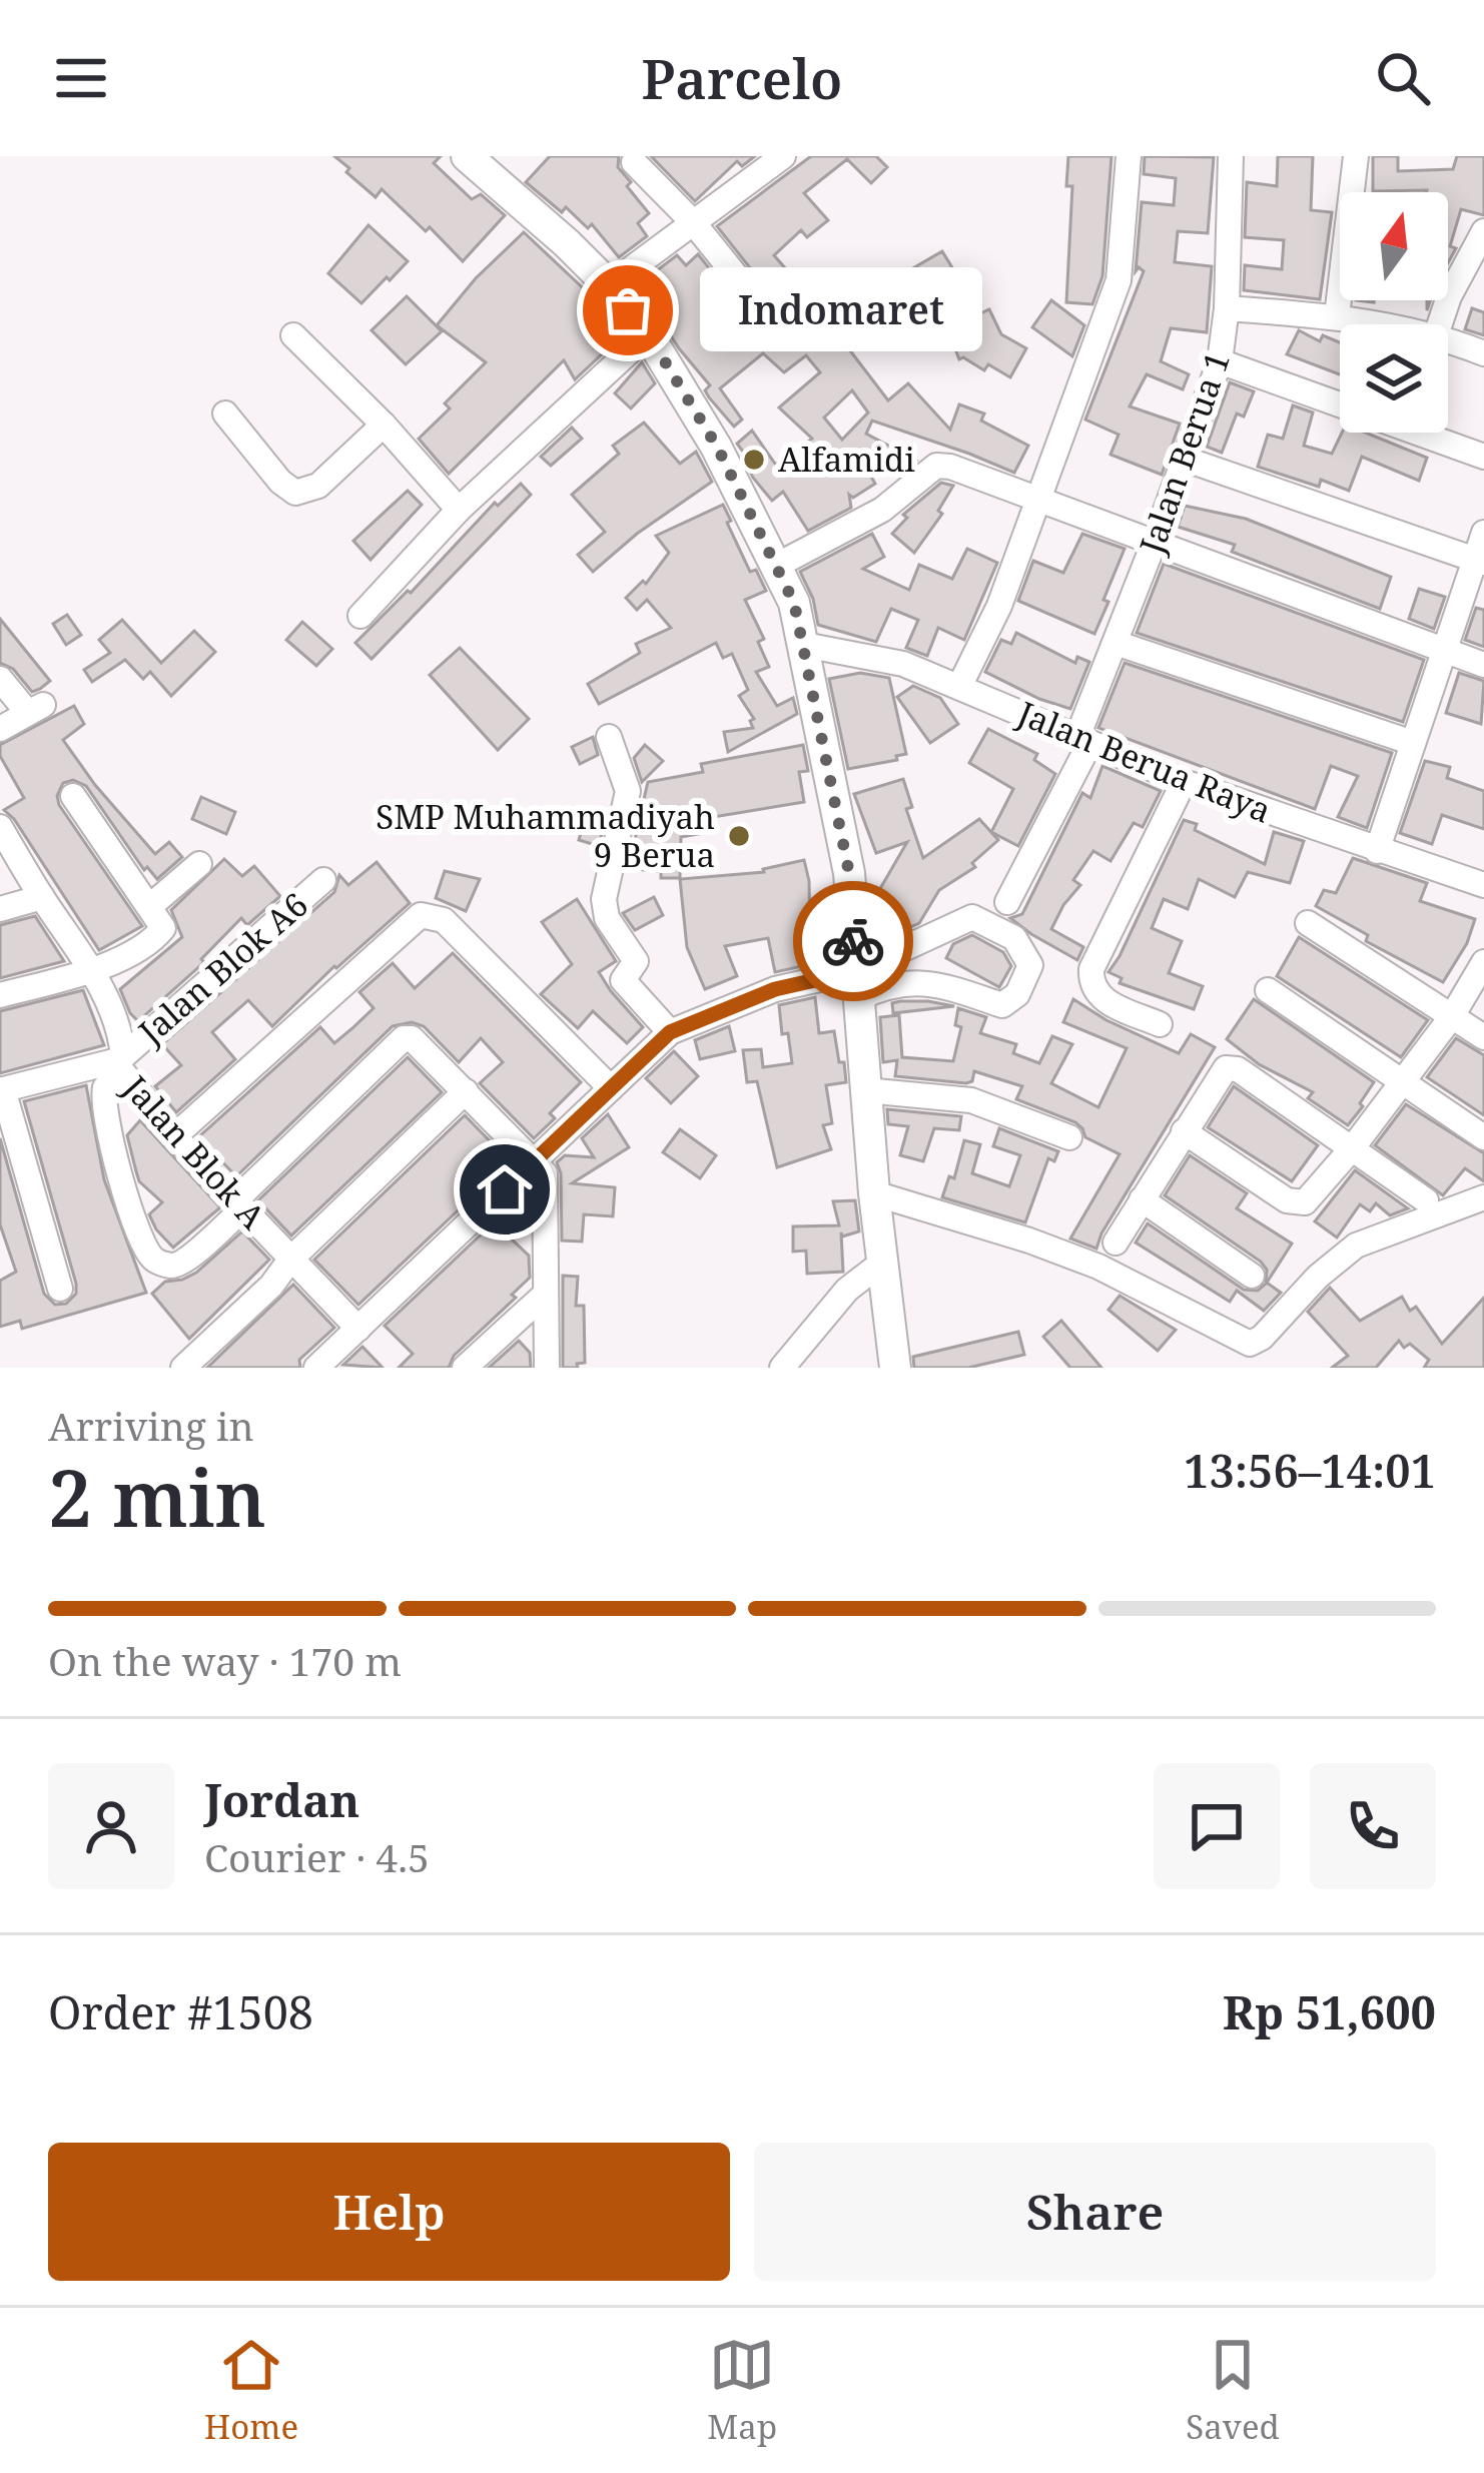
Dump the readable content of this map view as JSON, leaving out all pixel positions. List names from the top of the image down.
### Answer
{
  "streets": {
    "street": [
      "Jalan Berua 1",
      "Jalan Berua Raya",
      "Jalan Blok A6",
      "Jalan Blok A"
    ]
  },
  "crossings": [
    ["Jalan Berua 1", "Jalan Berua Raya"],
    ["Jalan Blok A6", "Jalan Blok A"]
  ],
  "places": ["Indomaret", "Alfamidi", "SMP Muhammadiyah 9 Berua"],
  "north": "top",
  "page": {
    "header": "Parcelo",
    "bubble": "Indomaret",
    "heading": ["2 min", "Arriving in", "13:56–14:01"],
    "panel": [
      "Jordan",
      "Courier · 4.5",
      "Order #1508",
      "Rp 51,600"
    ],
    "bar": "On the way · 170 m",
    "buttons": ["Help", "Share"],
    "tabs": ["Home", "Map", "Saved"]
  }
}
